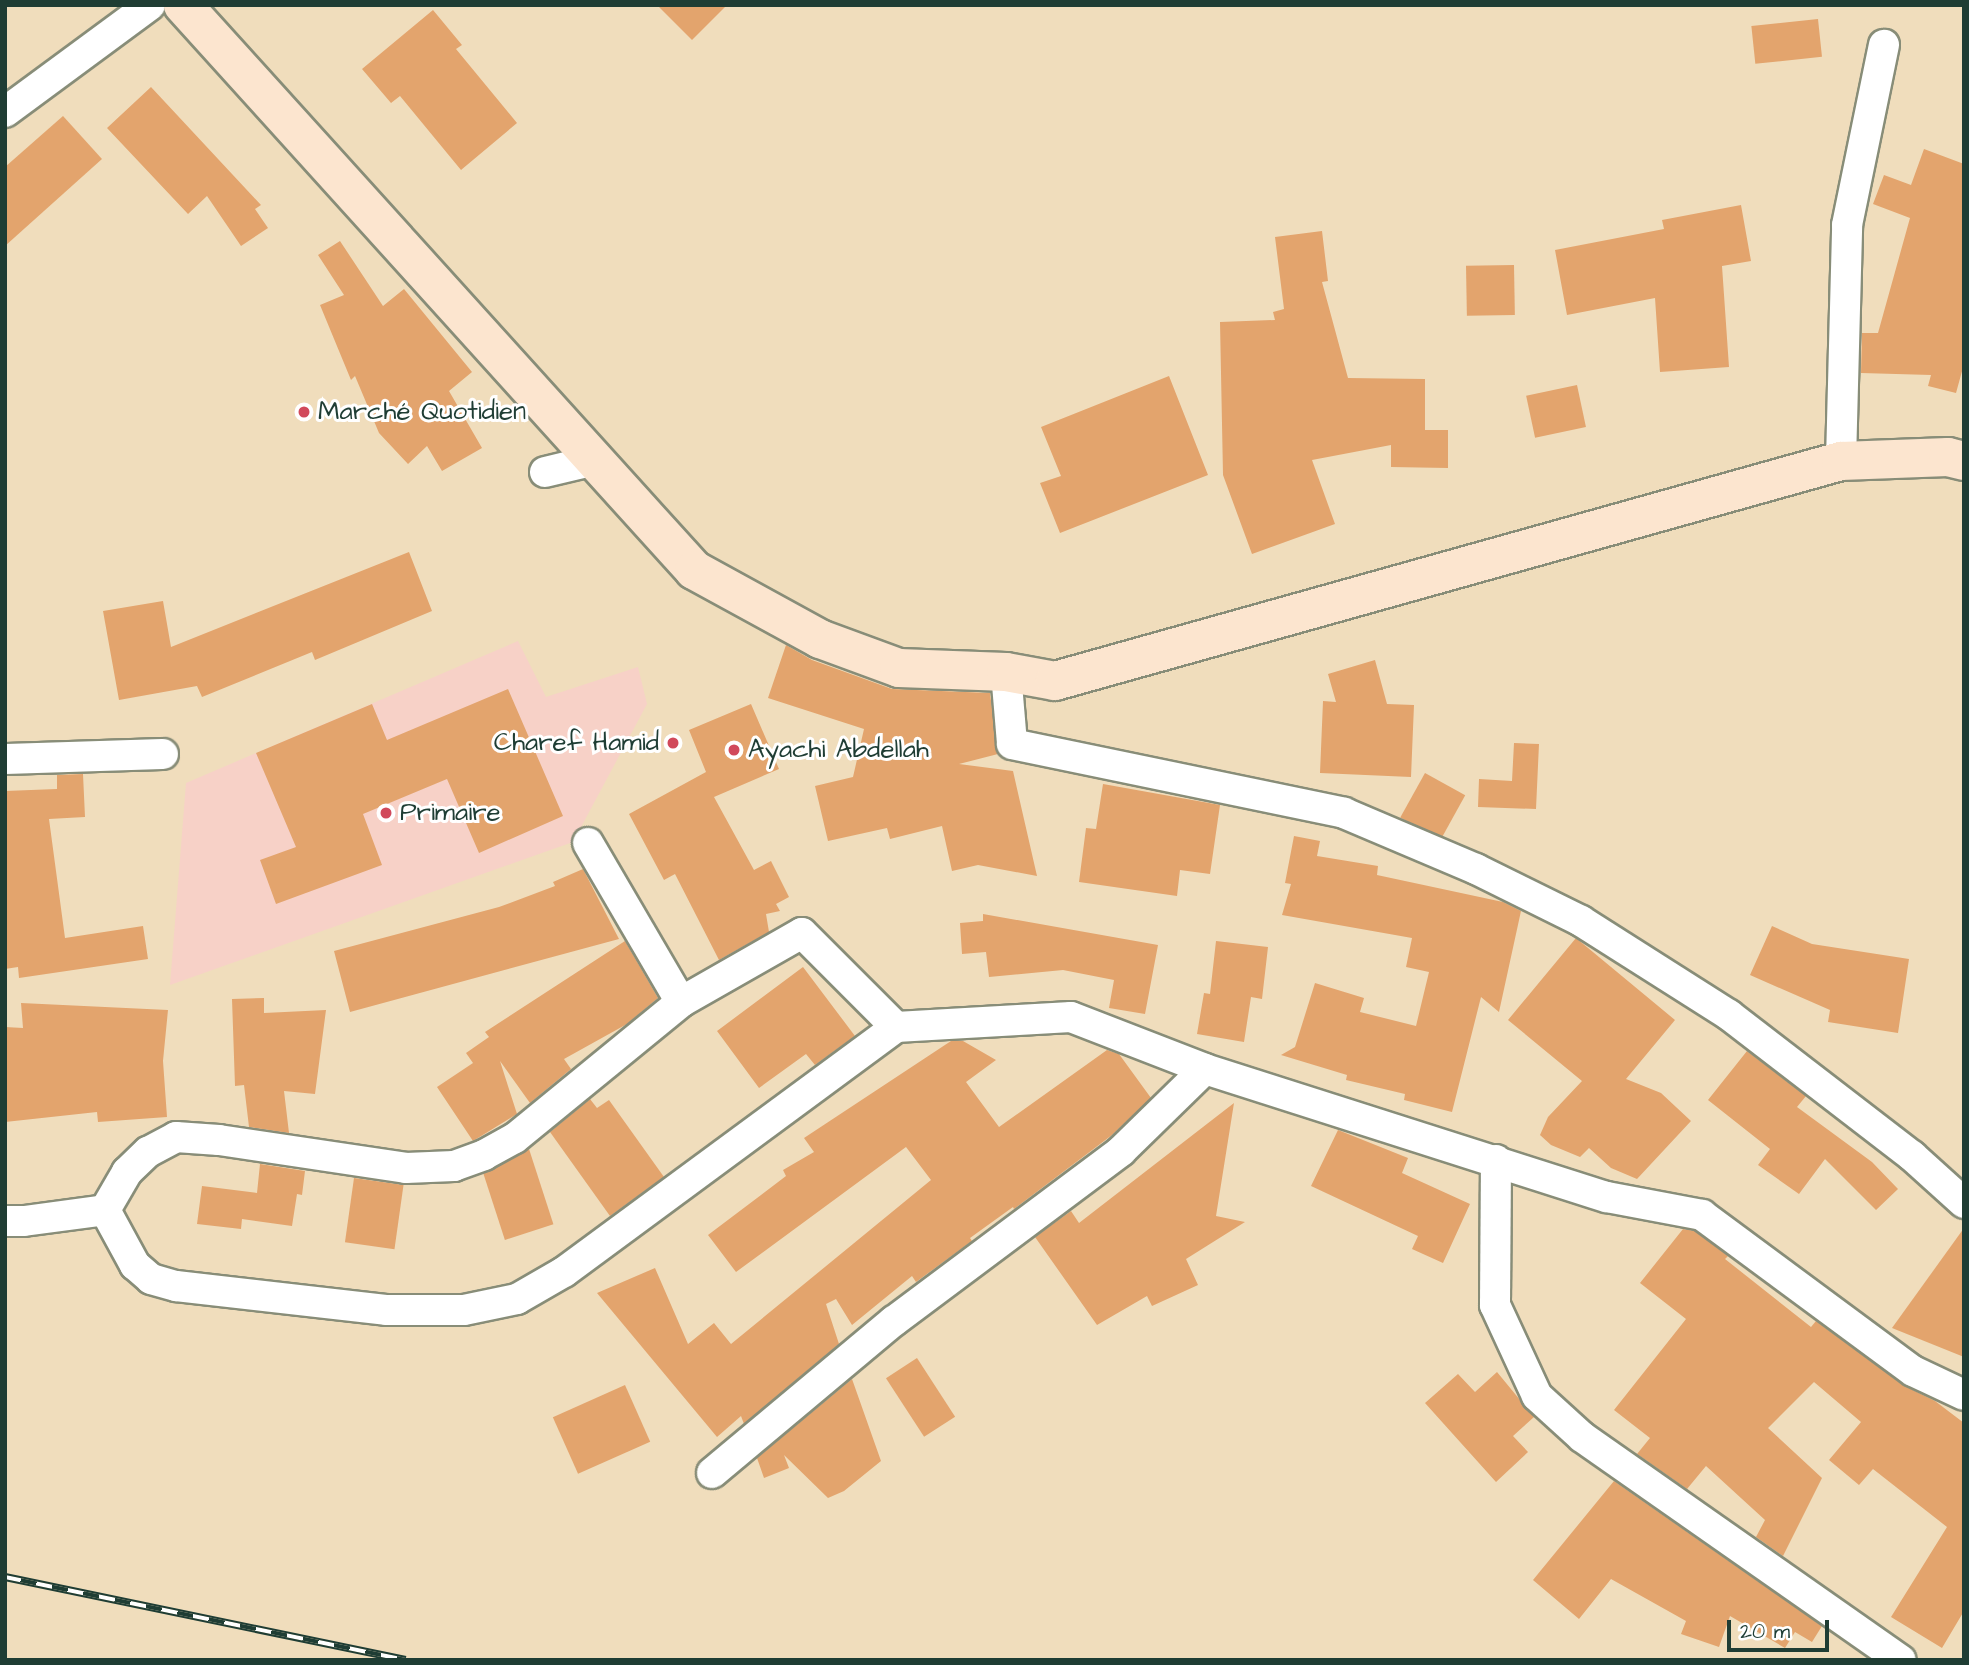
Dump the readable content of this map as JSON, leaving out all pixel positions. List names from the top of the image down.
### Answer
{
  "places": [
    "Marché Quotidien",
    "Charef Hamid",
    "Ayachi Abdellah",
    "Primaire"
  ],
  "scale_bar": "20 m"
}
